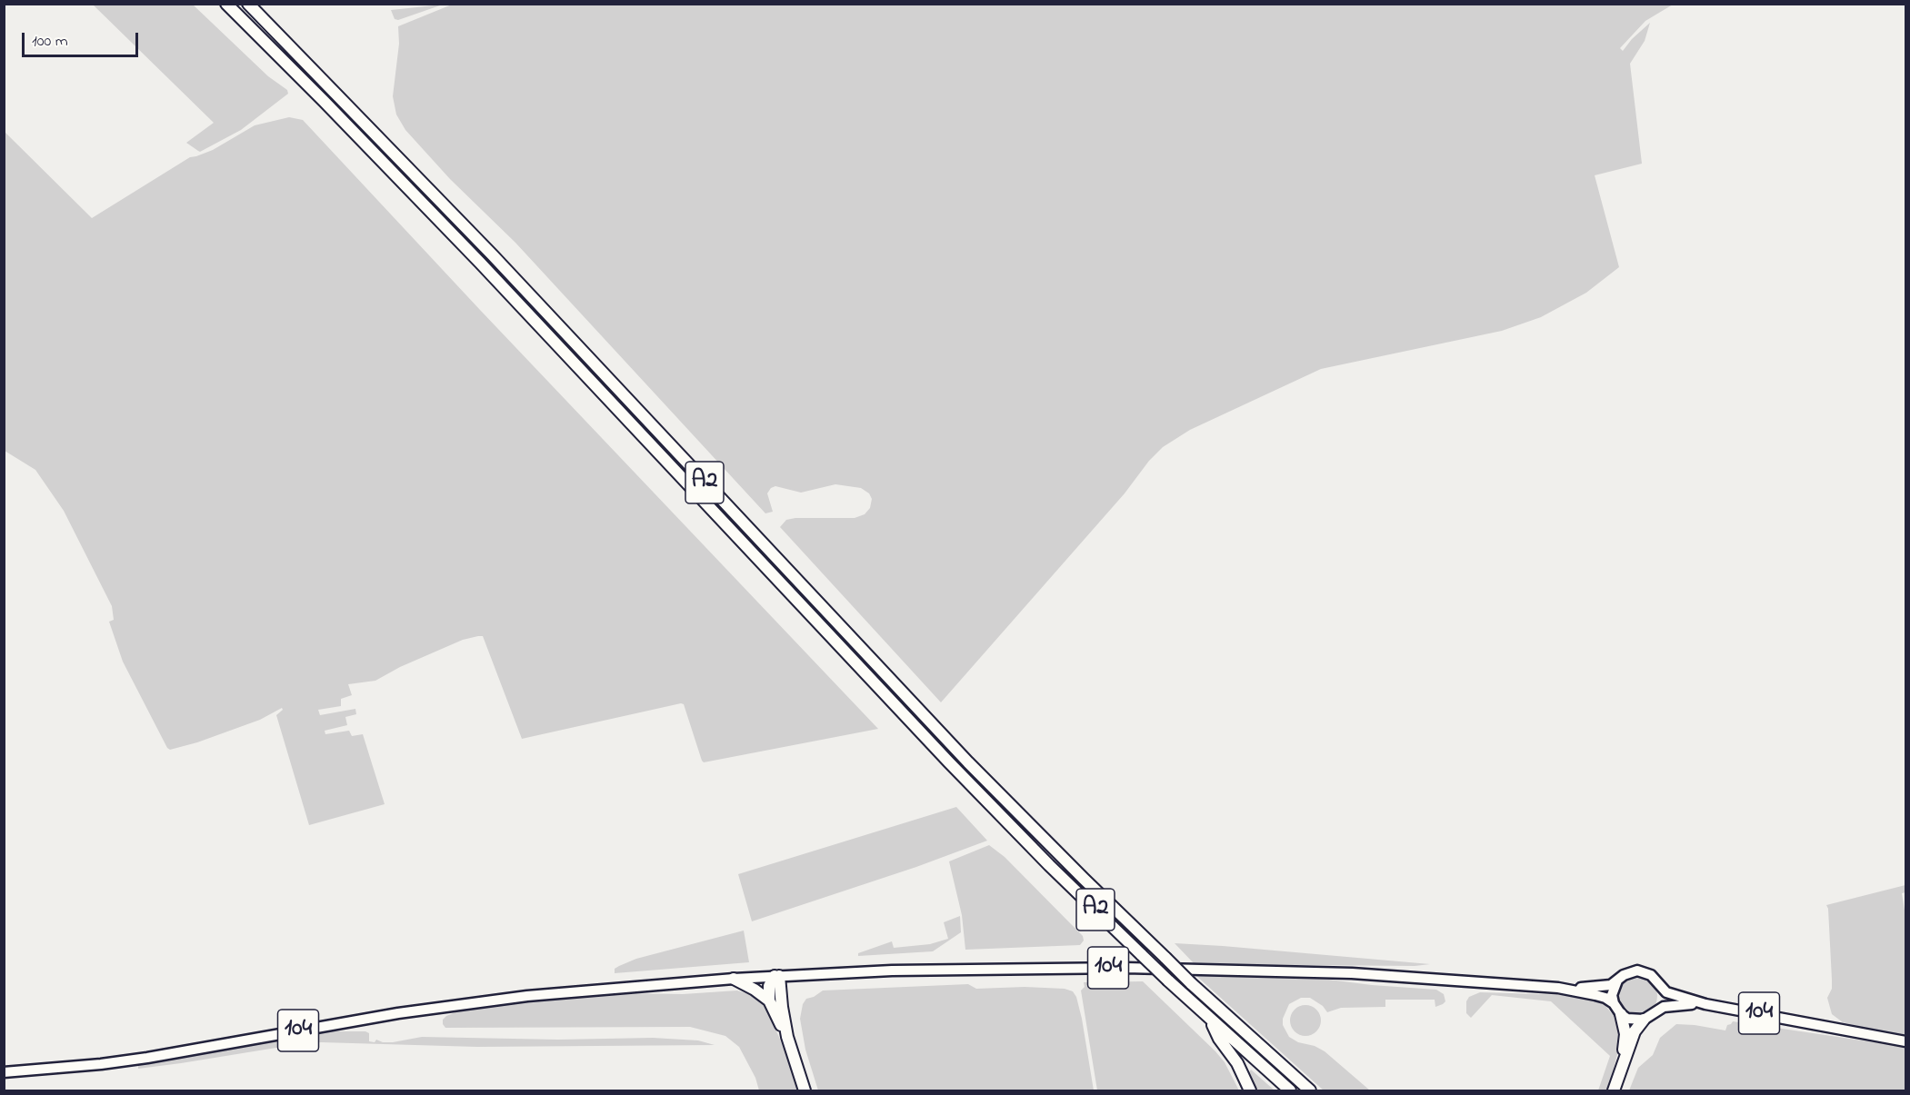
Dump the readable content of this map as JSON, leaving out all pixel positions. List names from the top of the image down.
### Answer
{
  "streets": {
    "highway": ["A2"],
    "main road": ["104"]
  },
  "scale_bar": "100 m"
}
